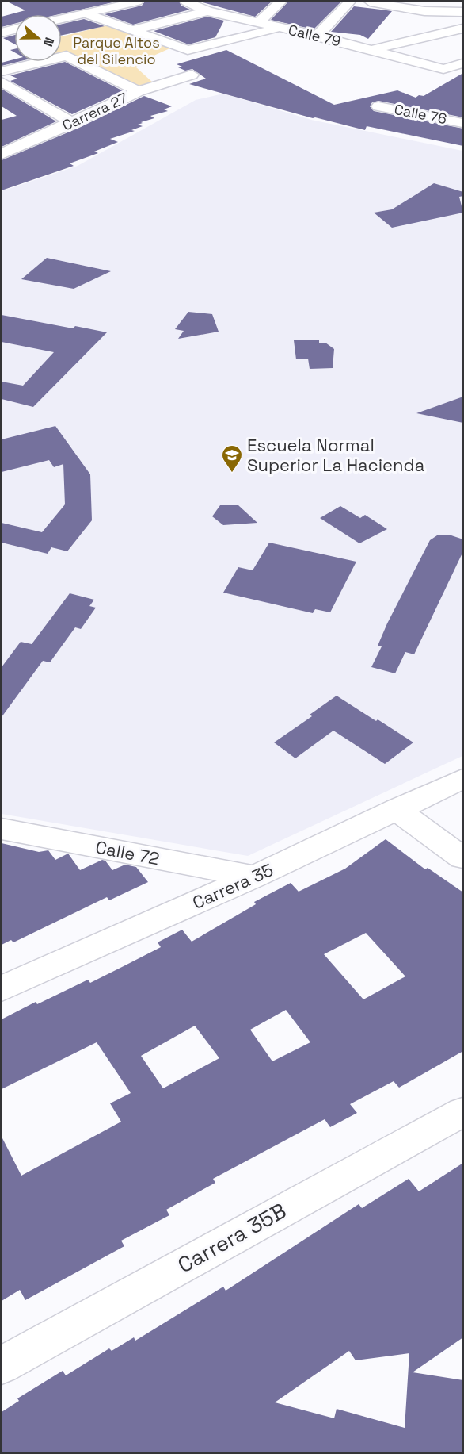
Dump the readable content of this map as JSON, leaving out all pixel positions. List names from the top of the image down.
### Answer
{
  "streets": {
    "street": [
      "Calle 79",
      "Carrera 27",
      "Calle 76",
      "Calle 72",
      "Carrera 35",
      "Carrera 35B"
    ]
  },
  "crossings": [
    ["Calle 72", "Carrera 35"]
  ],
  "parks": ["Parque Altos del Silencio"],
  "places": {
    "school or university": ["Escuela Normal Superior La Hacienda"]
  },
  "north": "right"
}
